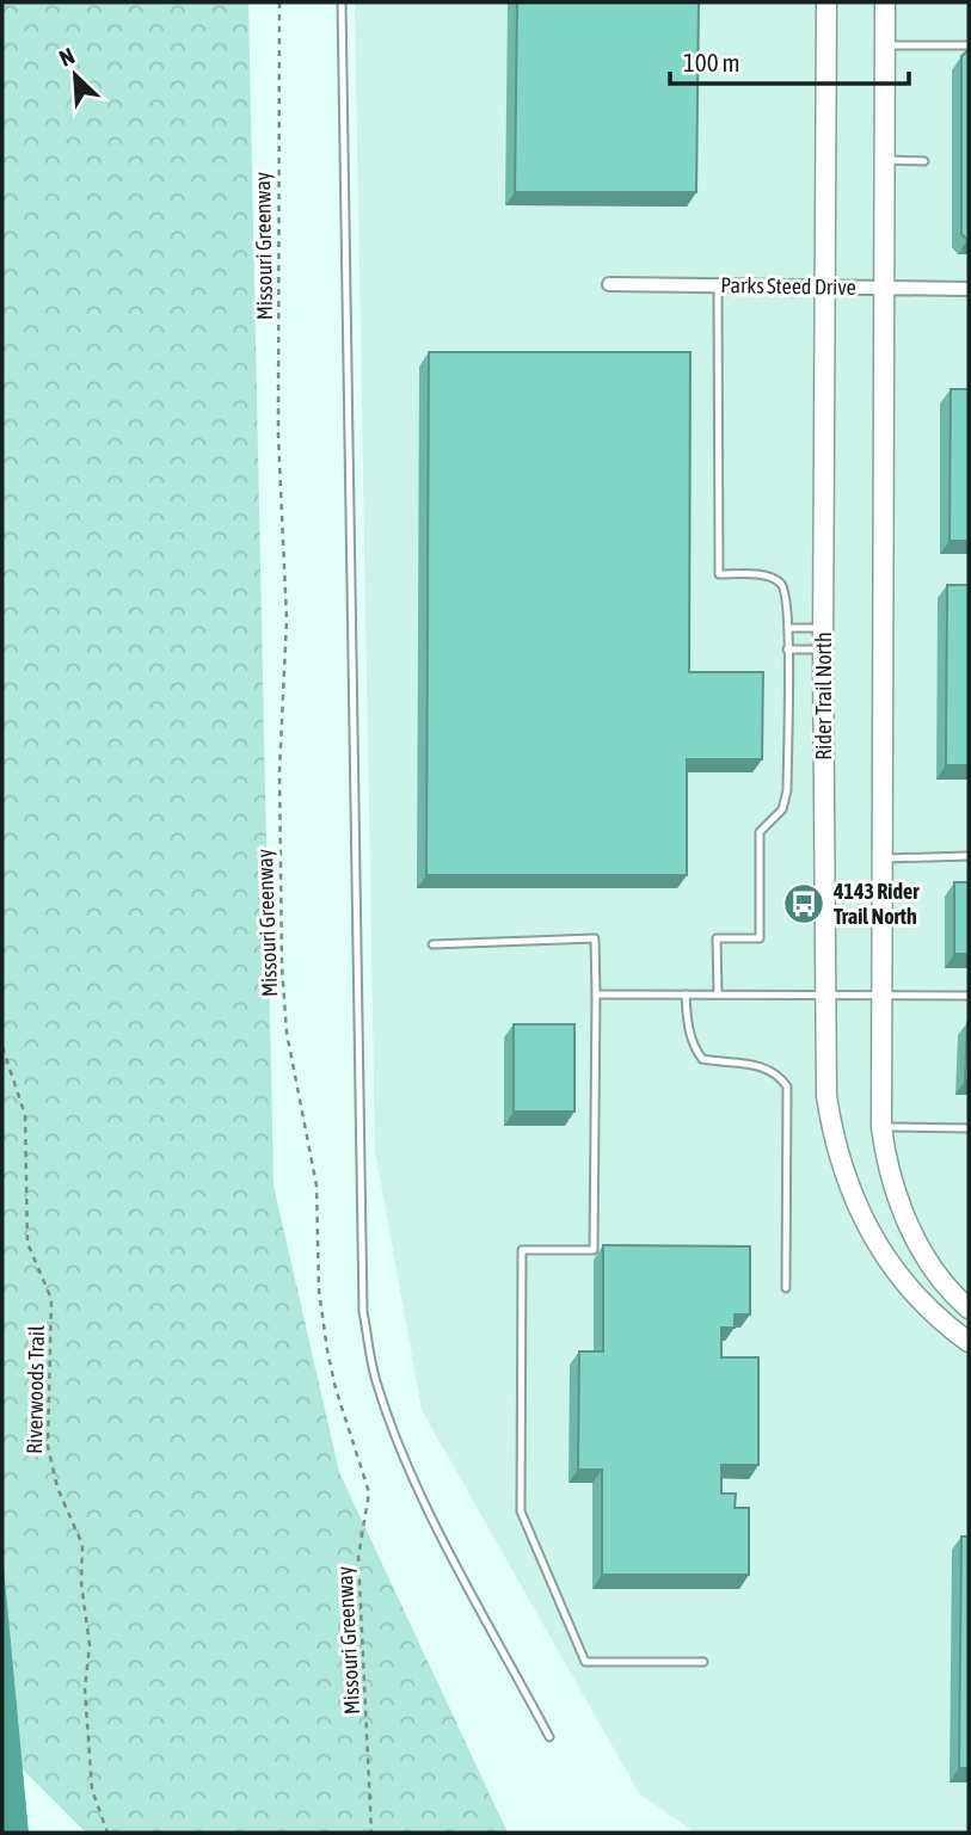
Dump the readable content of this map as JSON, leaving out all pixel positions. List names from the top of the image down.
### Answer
{
  "streets": {
    "street": ["Parks Steed Drive", "Rider Trail North"],
    "path": ["Missouri Greenway", "Riverwoods Trail"]
  },
  "crossings": [
    ["Parks Steed Drive", "Rider Trail North"]
  ],
  "places": {
    "bus stop": ["4143 Rider Trail North"]
  },
  "scale_bar": "100 m",
  "north": "top left"
}
